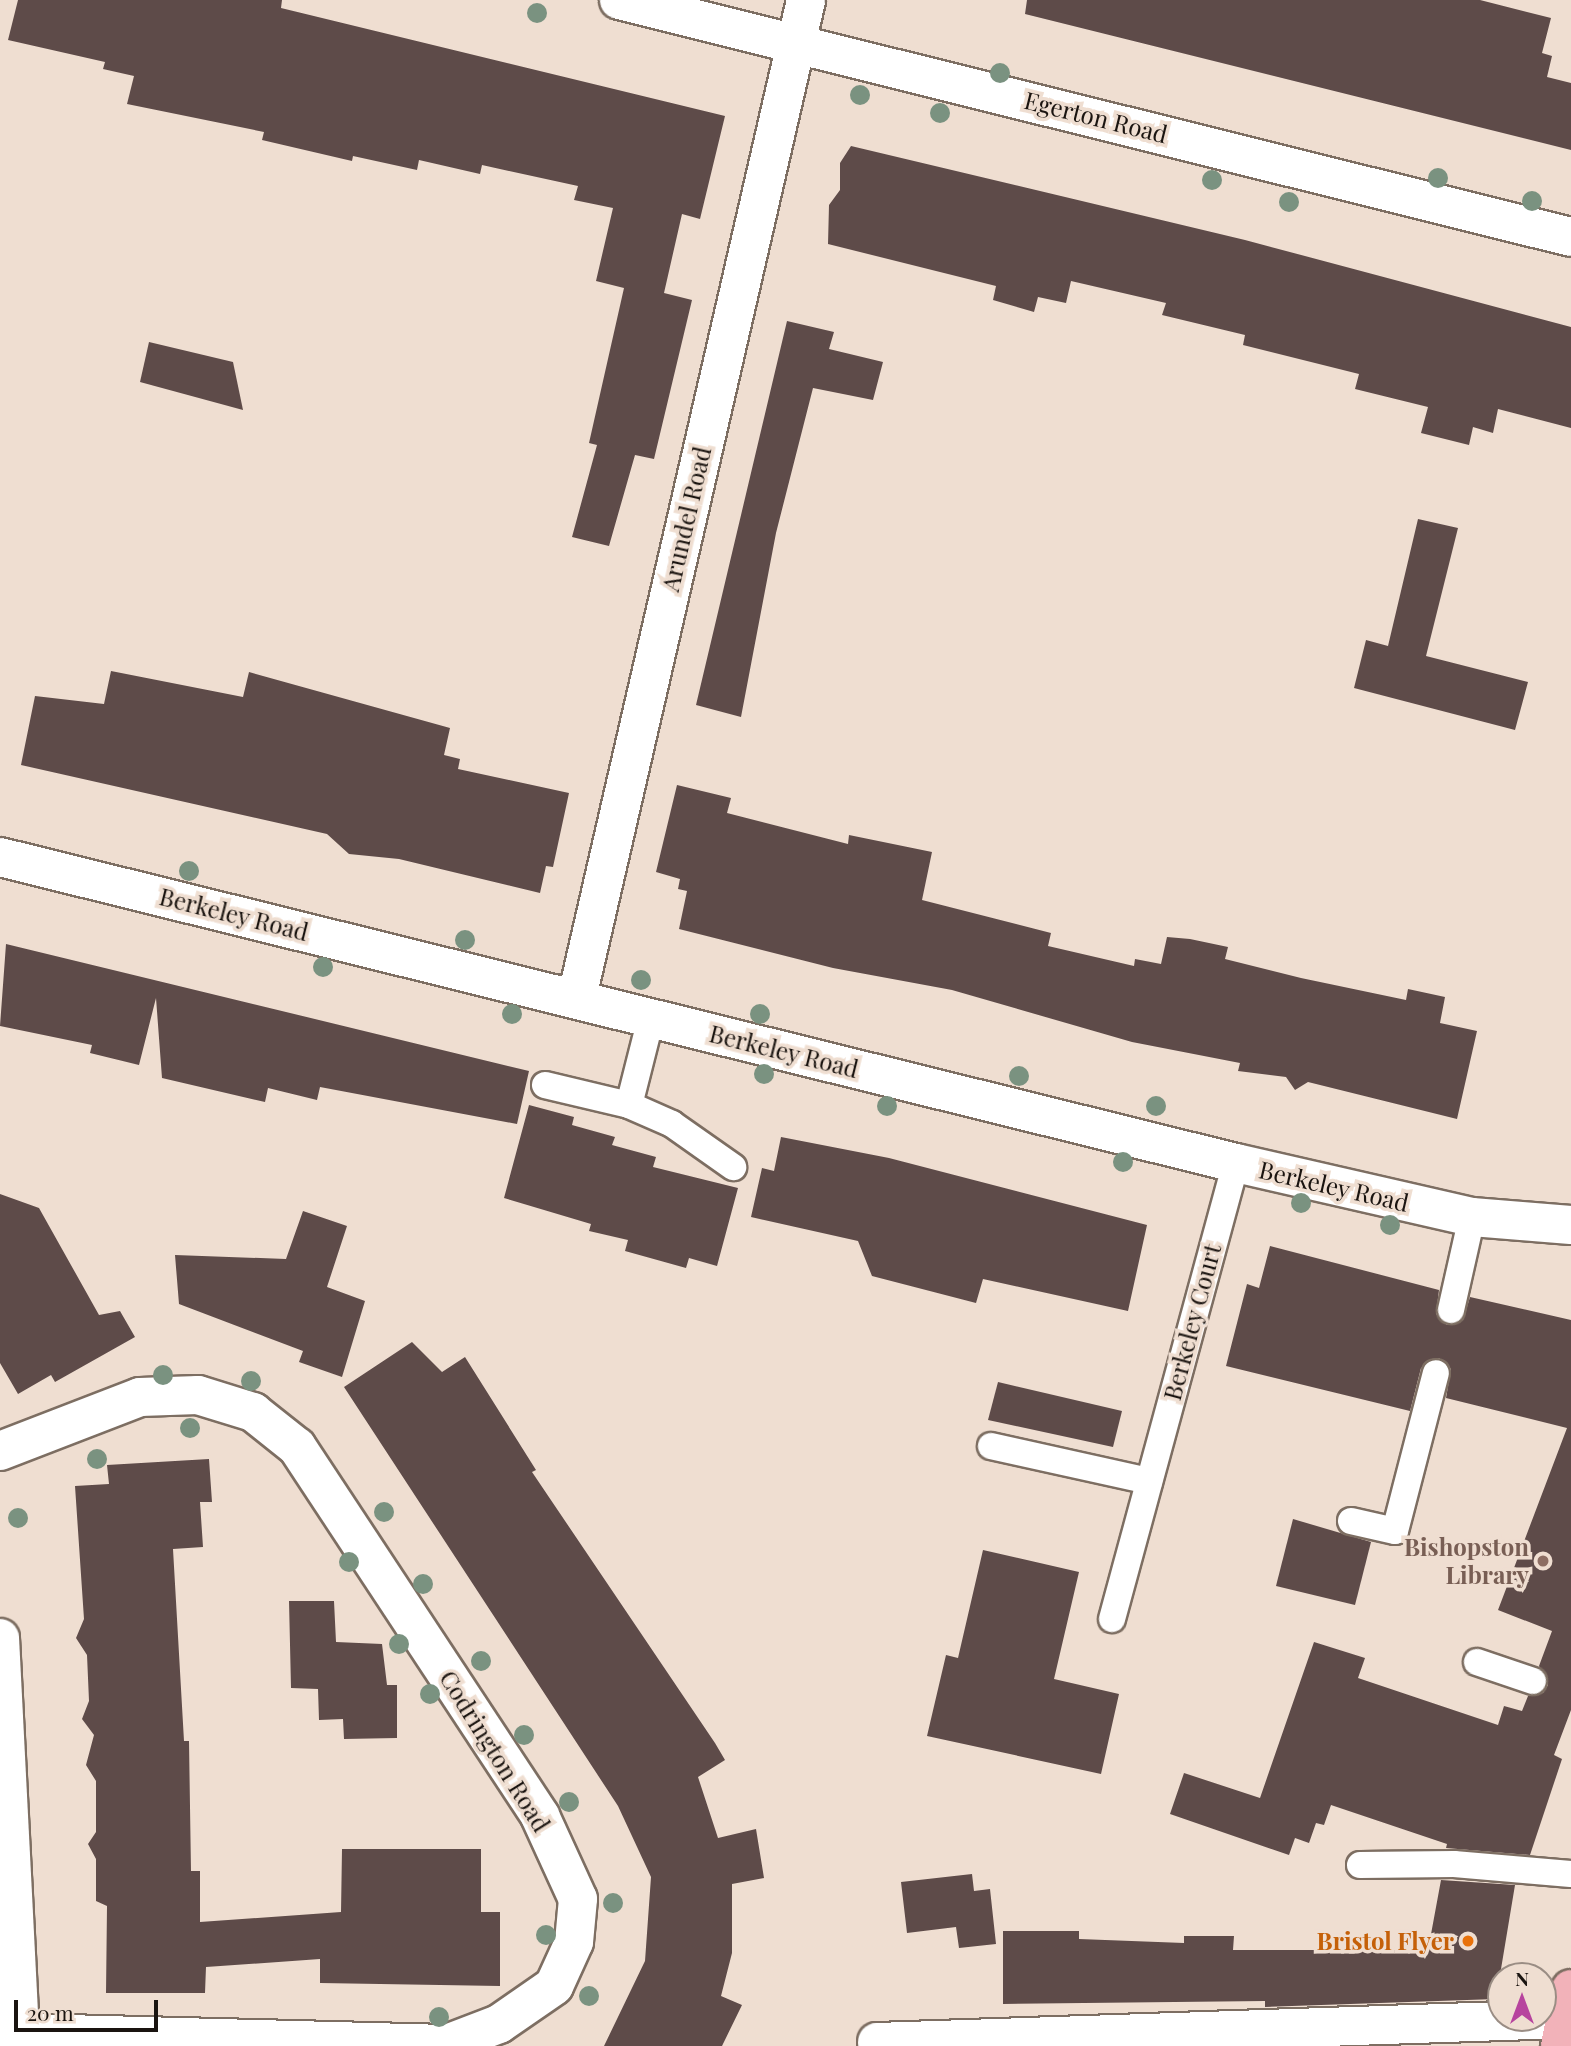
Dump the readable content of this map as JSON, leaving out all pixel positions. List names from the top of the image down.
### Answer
{
  "streets": {
    "street": [
      "Egerton Road",
      "Arundel Road",
      "Berkeley Road",
      "Codrington Road"
    ],
    "lane": ["Berkeley Court"]
  },
  "crossings": [
    ["Egerton Road", "Arundel Road"],
    ["Arundel Road", "Berkeley Road"],
    ["Berkeley Road", "Berkeley Court"]
  ],
  "places": ["Bishopston Library", "Bristol Flyer"],
  "scale_bar": "20 m",
  "north": "top"
}
